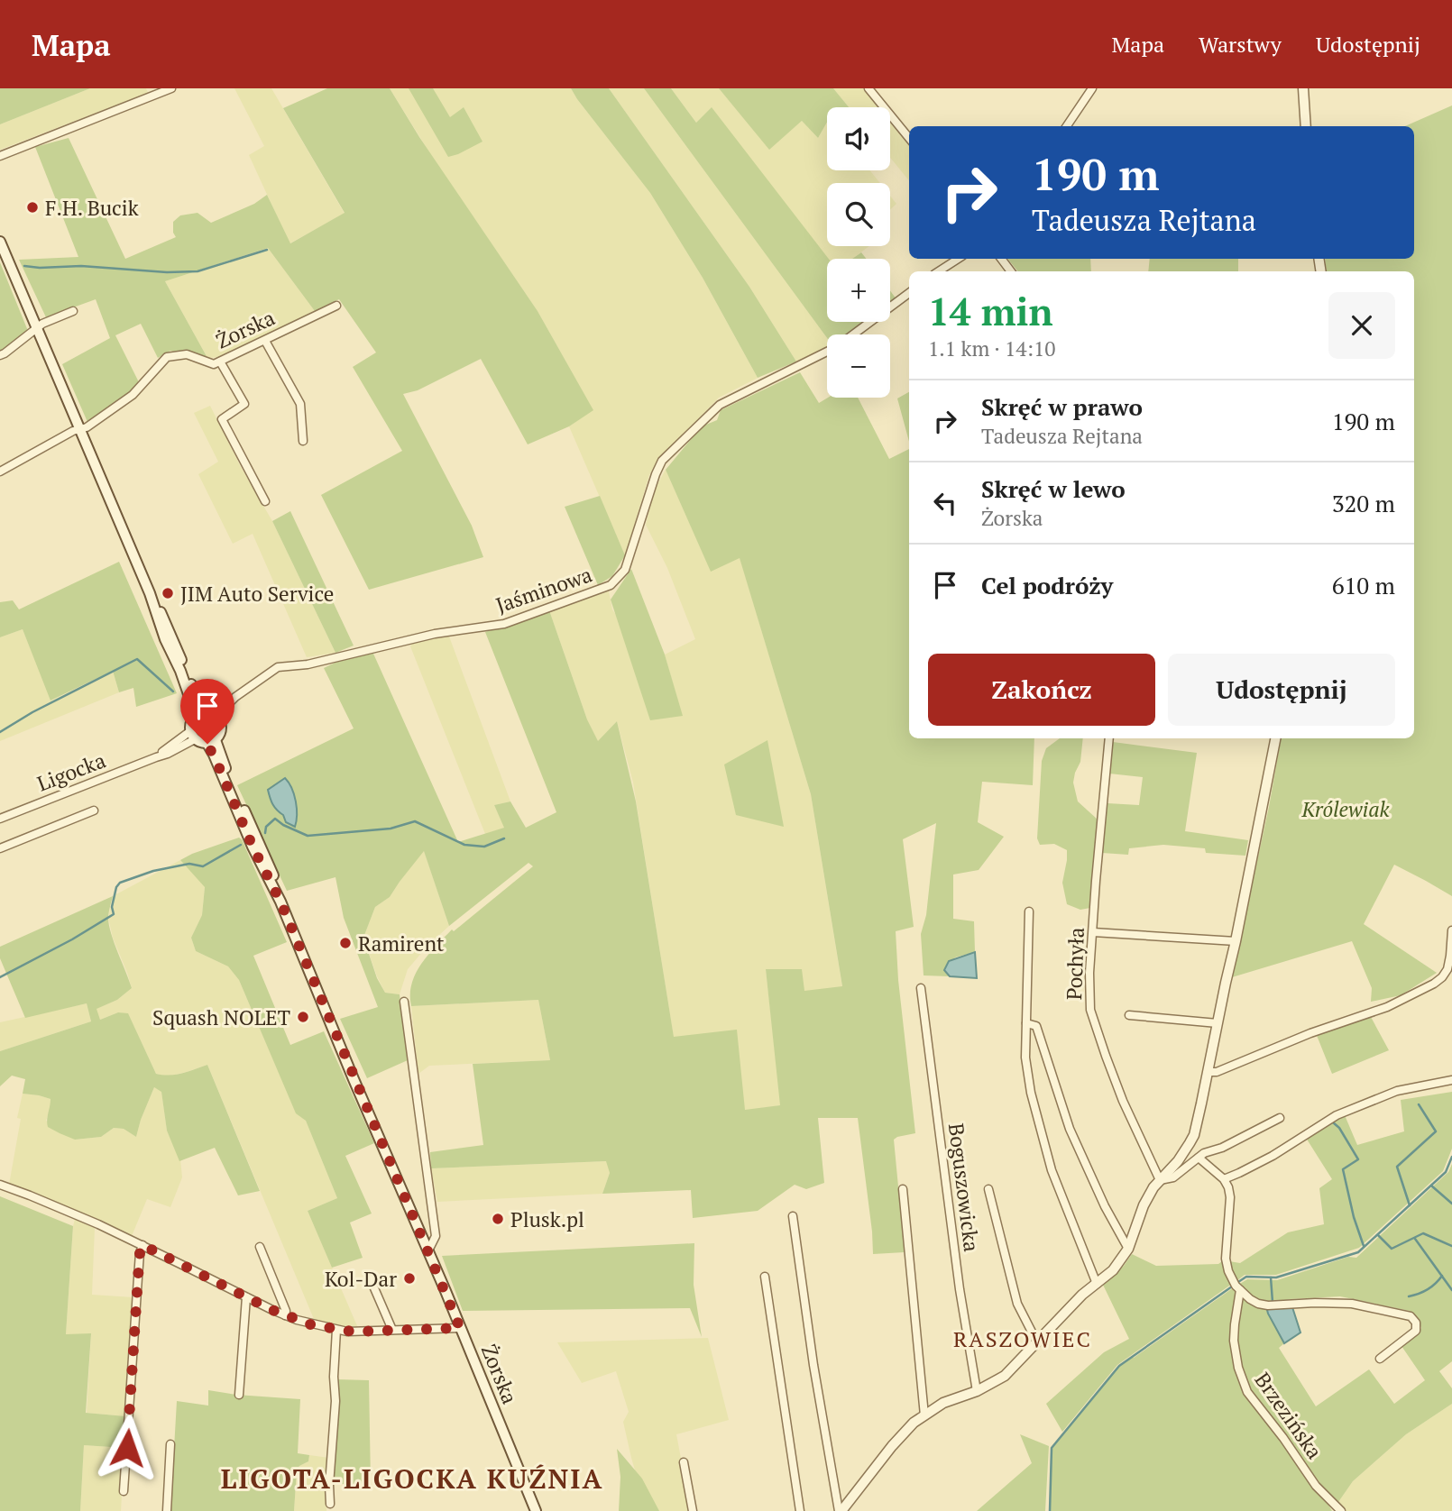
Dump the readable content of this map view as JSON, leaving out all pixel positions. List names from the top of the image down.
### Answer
{
  "streets": {
    "main road": ["Żorska"],
    "street": [
      "Jaśminowa",
      "Ligocka",
      "Pochyła",
      "Boguszowicka",
      "Brzezińska"
    ]
  },
  "crossings": [
    ["Żorska", "Jaśminowa"],
    ["Żorska", "Ligocka"],
    ["Jaśminowa", "Ligocka"]
  ],
  "districts": ["RASZOWIEC", "LIGOTA-LIGOCKA KUŹNIA"],
  "parks": ["Królewiak"],
  "places": [
    "F.H. Bucik",
    "JIM Auto Service",
    "Ramirent",
    "Squash NOLET",
    "Plusk.pl",
    "Kol-Dar"
  ],
  "page": {
    "header": "Mapa",
    "nav": ["Mapa", "Warstwy", "Udostępnij"],
    "map_buttons": ["+", "−"],
    "turn": ["190 m", "Tadeusza Rejtana"],
    "heading": ["14 min", "1.1 km · 14:10"],
    "list": [
      {
        "name": "Skręć w prawo",
        "note": "Tadeusza Rejtana",
        "value": "190 m"
      },
      {
        "name": "Skręć w lewo",
        "note": "Żorska",
        "value": "320 m"
      },
      {
        "name": "Cel podróży",
        "value": "610 m"
      }
    ],
    "buttons": ["Zakończ", "Udostępnij"]
  }
}
